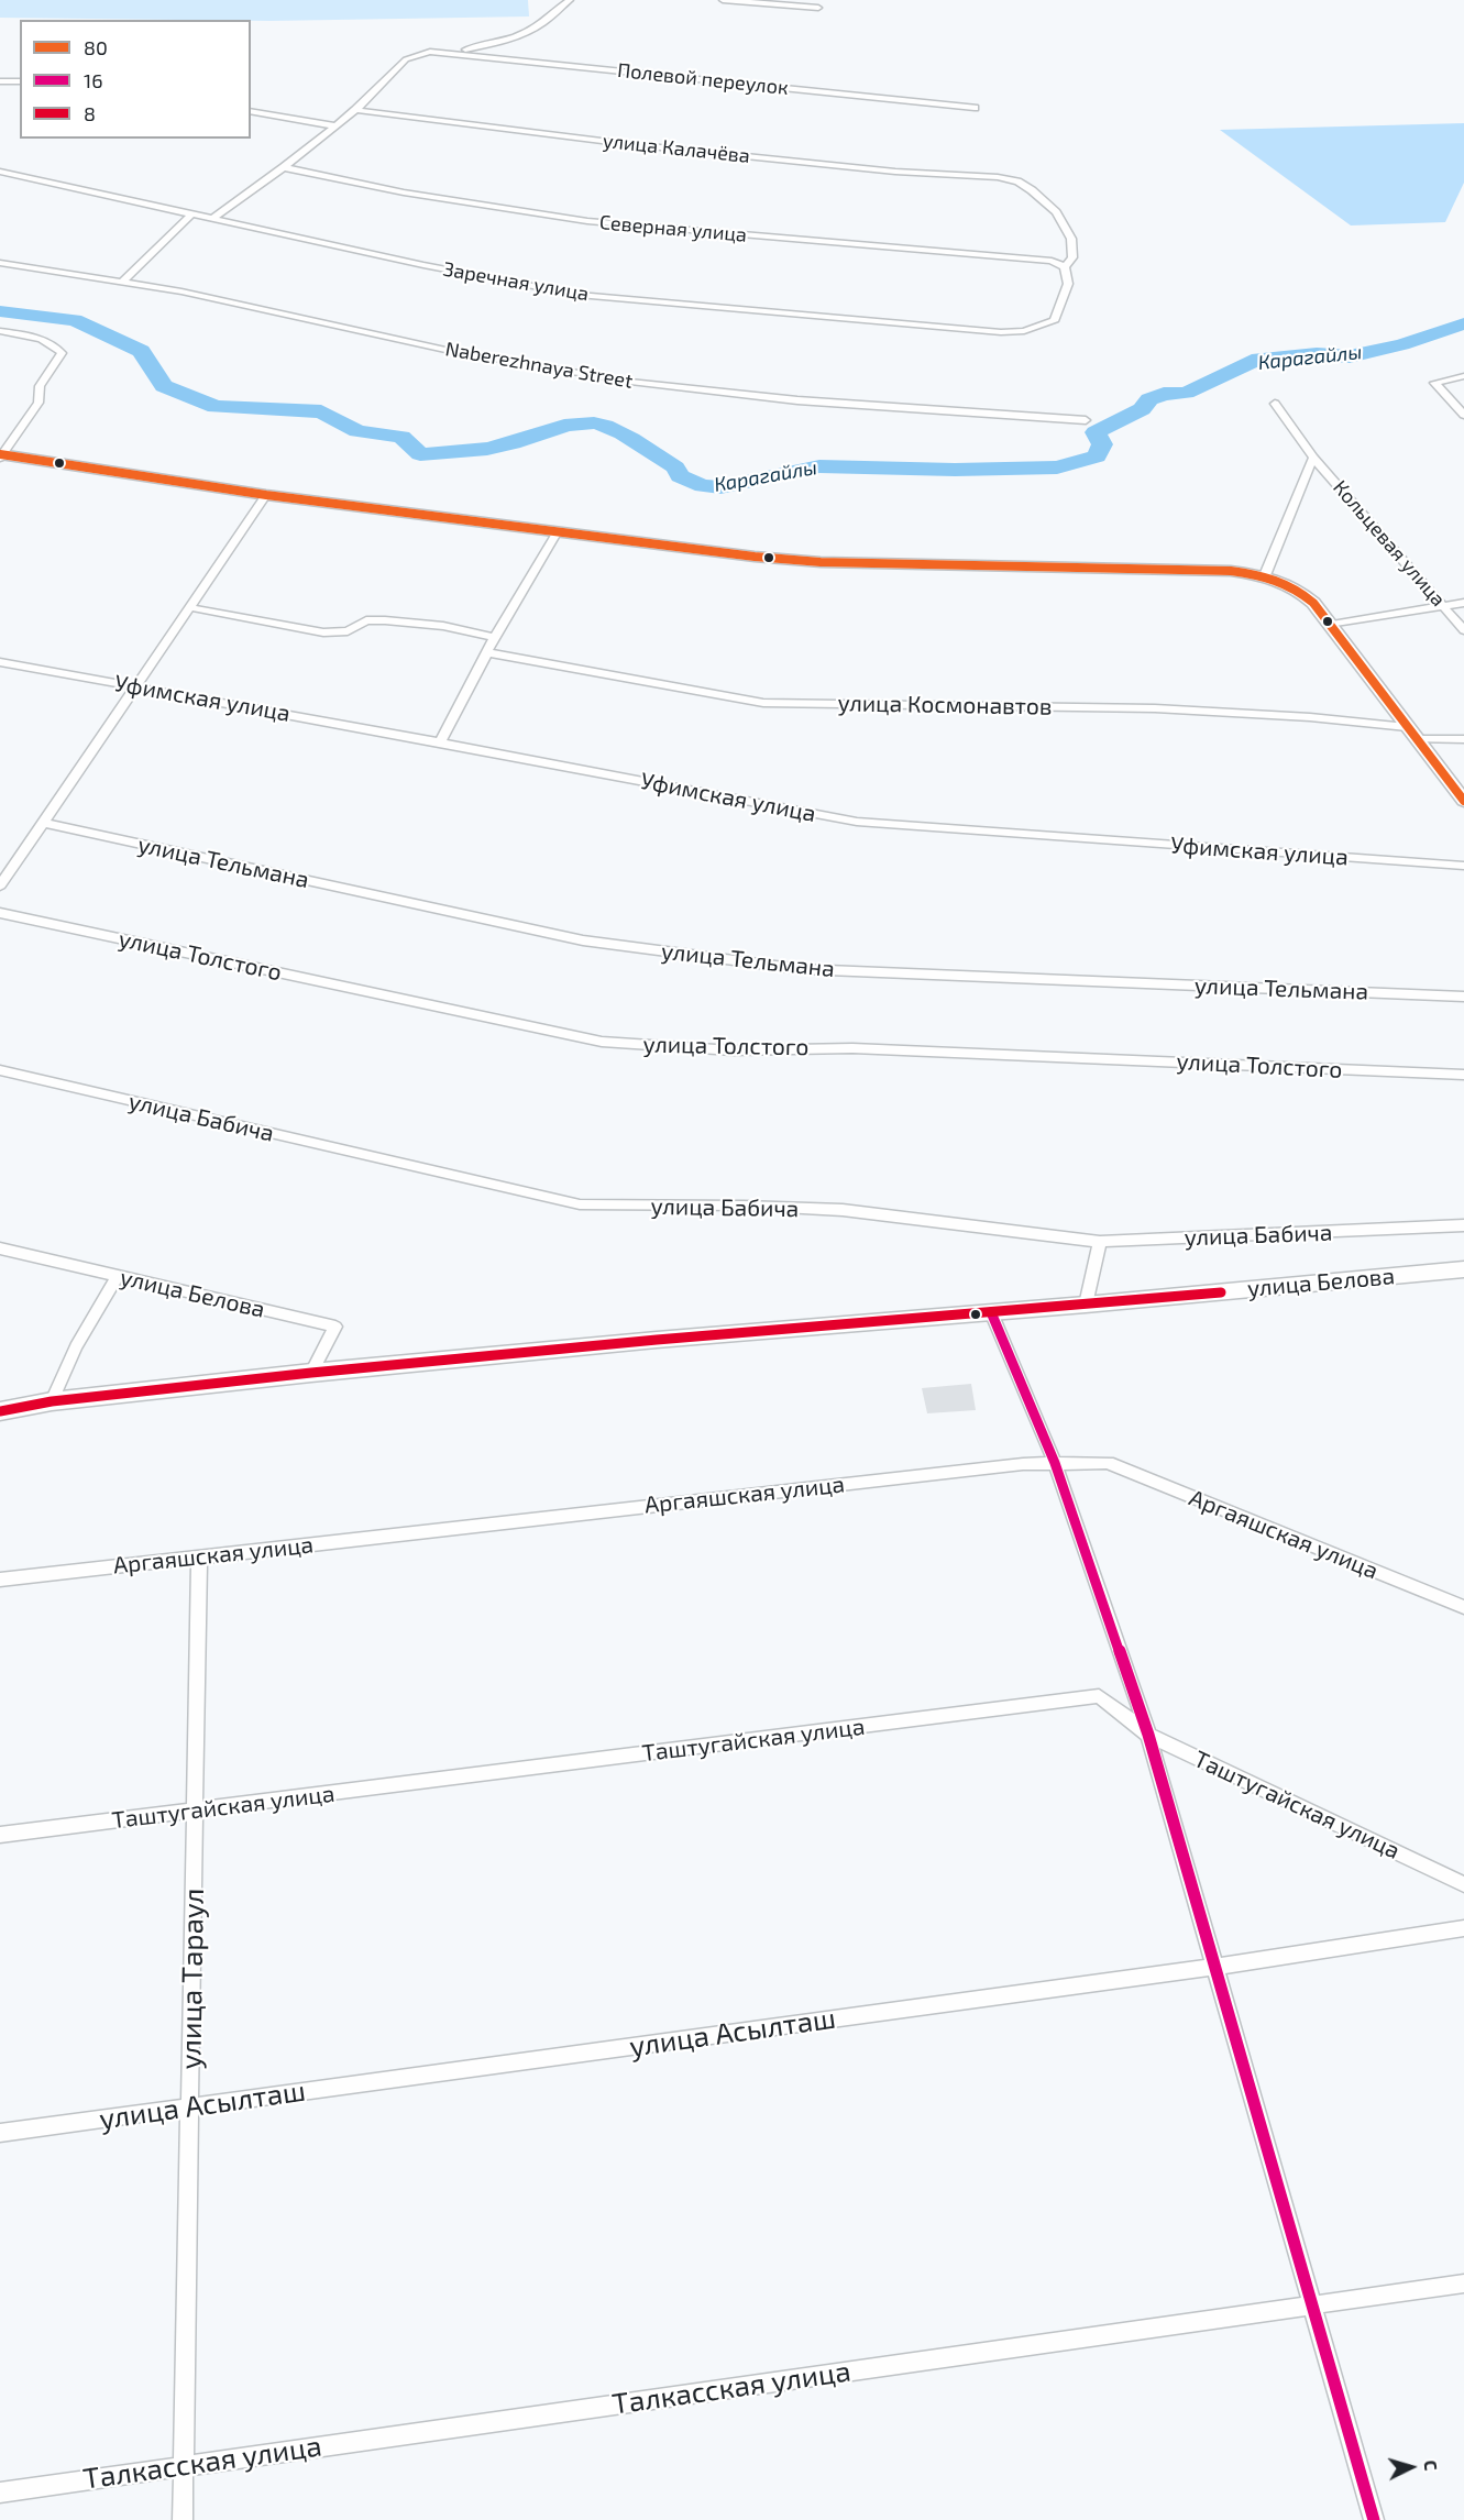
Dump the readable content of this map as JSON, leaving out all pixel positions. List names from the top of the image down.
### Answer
{
  "streets": {
    "main road": ["улица Белова"],
    "street": [
      "Полевой переулок",
      "улица Калачёва",
      "Северная улица",
      "Заречная улица",
      "Naberezhnaya Street",
      "Кольцевая улица",
      "Уфимская улица",
      "улица Космонавтов",
      "улица Тельмана",
      "улица Толстого",
      "улица Бабича",
      "Аргаяшская улица",
      "Таштугайская улица",
      "улица Тараул",
      "улица Асылташ",
      "Талкасская улица"
    ]
  },
  "crossings": [
    ["Полевой переулок", "улица Калачёва"],
    ["улица Калачёва", "Северная улица"],
    ["улица Калачёва", "Заречная улица"],
    ["Аргаяшская улица", "улица Тараул"],
    ["Таштугайская улица", "улица Тараул"],
    ["улица Тараул", "улица Асылташ"],
    ["улица Тараул", "Талкасская улица"]
  ],
  "water": ["Карагайлы"],
  "lines": ["transit line 80", "transit line 8", "transit line 16"],
  "legend": ["80", "16", "8"],
  "north": "right"
}
